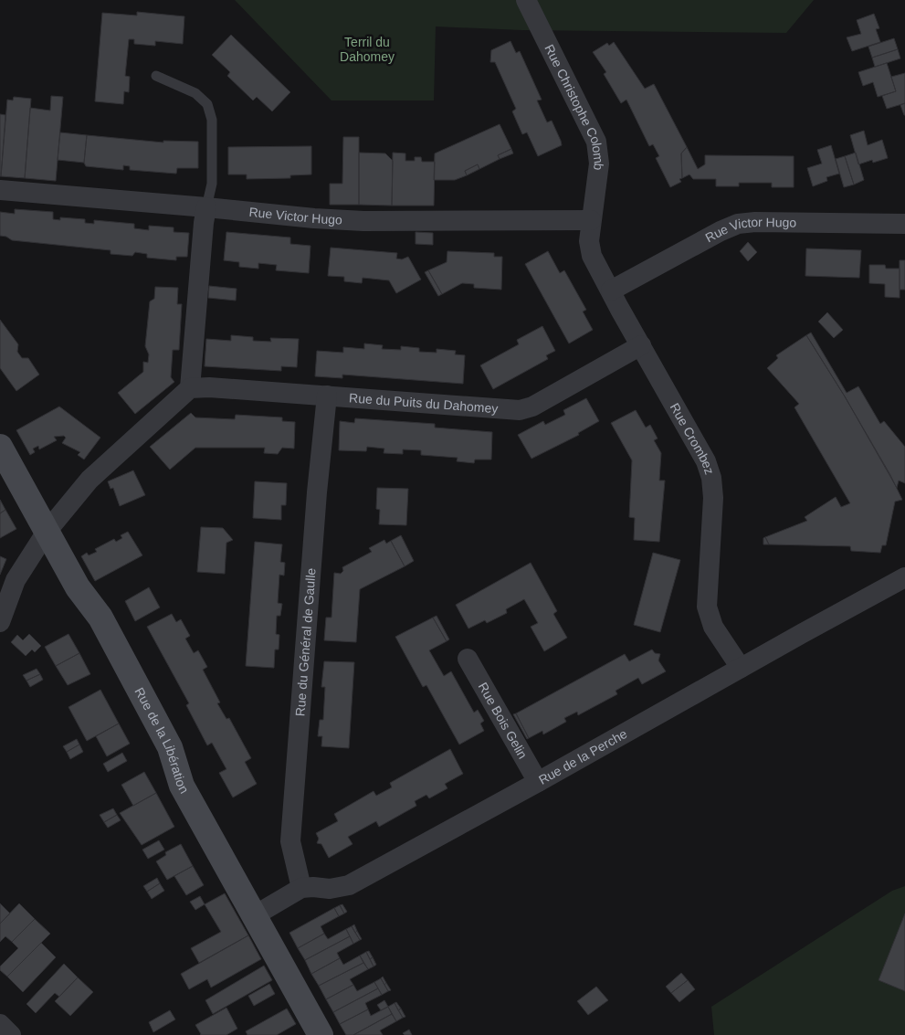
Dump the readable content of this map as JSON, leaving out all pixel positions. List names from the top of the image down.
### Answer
{
  "streets": {
    "main road": ["Rue de la Libération"],
    "street": [
      "Rue Christophe Colomb",
      "Rue Victor Hugo",
      "Rue du Puits du Dahomey",
      "Rue Crombez",
      "Rue du Général de Gaulle",
      "Rue Bois Gelin",
      "Rue de la Perche"
    ]
  },
  "crossings": [
    ["Rue Christophe Colomb", "Rue Victor Hugo"],
    ["Rue Christophe Colomb", "Rue Crombez"],
    ["Rue Victor Hugo", "Rue Crombez"],
    ["Rue du Puits du Dahomey", "Rue Crombez"],
    ["Rue du Puits du Dahomey", "Rue du Général de Gaulle"],
    ["Rue Crombez", "Rue de la Perche"],
    ["Rue du Général de Gaulle", "Rue de la Perche"],
    ["Rue Bois Gelin", "Rue de la Perche"]
  ],
  "parks": ["Terril du Dahomey"]
}
